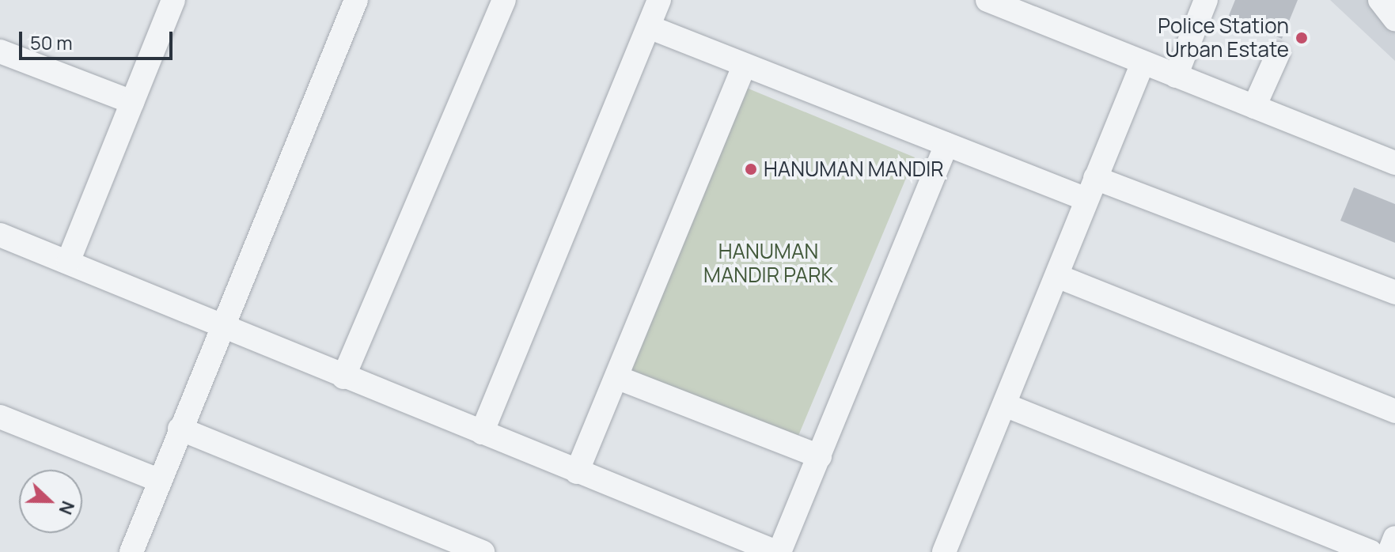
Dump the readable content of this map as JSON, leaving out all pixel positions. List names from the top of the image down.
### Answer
{
  "parks": ["HANUMAN MANDIR PARK"],
  "places": ["Police Station Urban Estate", "HANUMAN MANDIR"],
  "scale_bar": "50 m",
  "north": "right"
}
